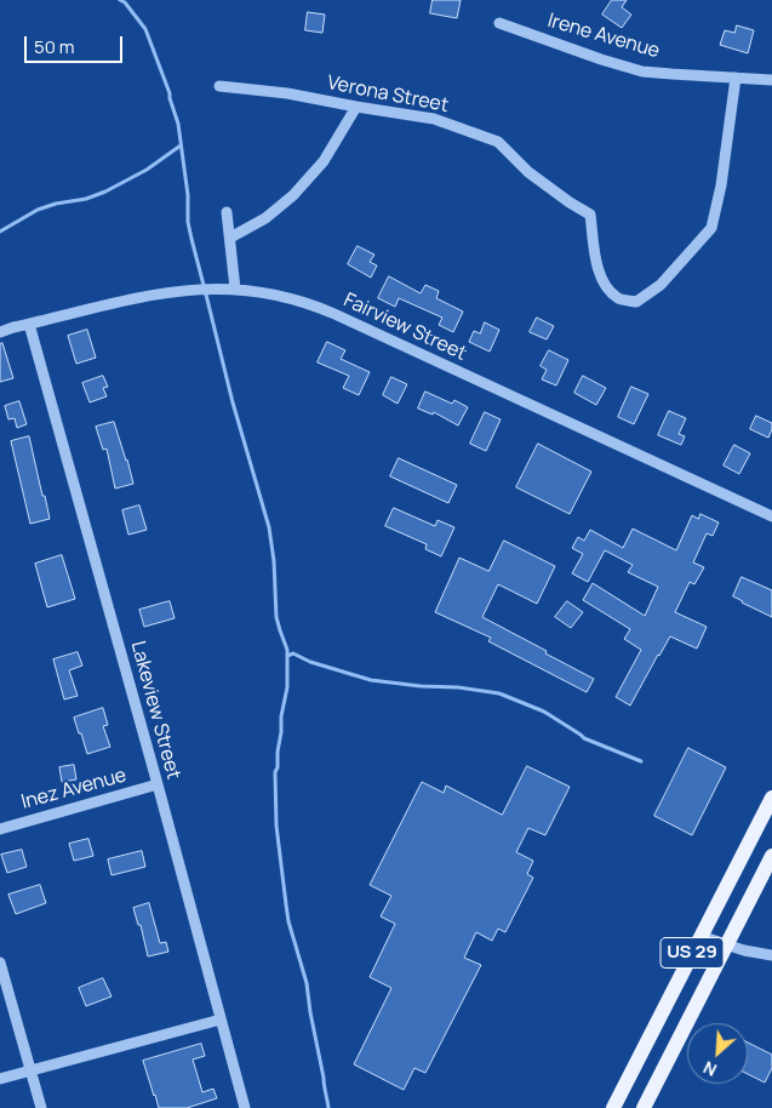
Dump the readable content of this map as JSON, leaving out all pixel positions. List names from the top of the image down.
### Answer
{
  "streets": {
    "main road": ["US 29"],
    "street": [
      "Irene Avenue",
      "Verona Street",
      "Fairview Street",
      "Lakeview Street",
      "Inez Avenue"
    ]
  },
  "crossings": [
    ["Irene Avenue", "Verona Street"],
    ["Fairview Street", "Lakeview Street"],
    ["Lakeview Street", "Inez Avenue"]
  ],
  "scale_bar": "50 m",
  "north": "bottom left"
}
